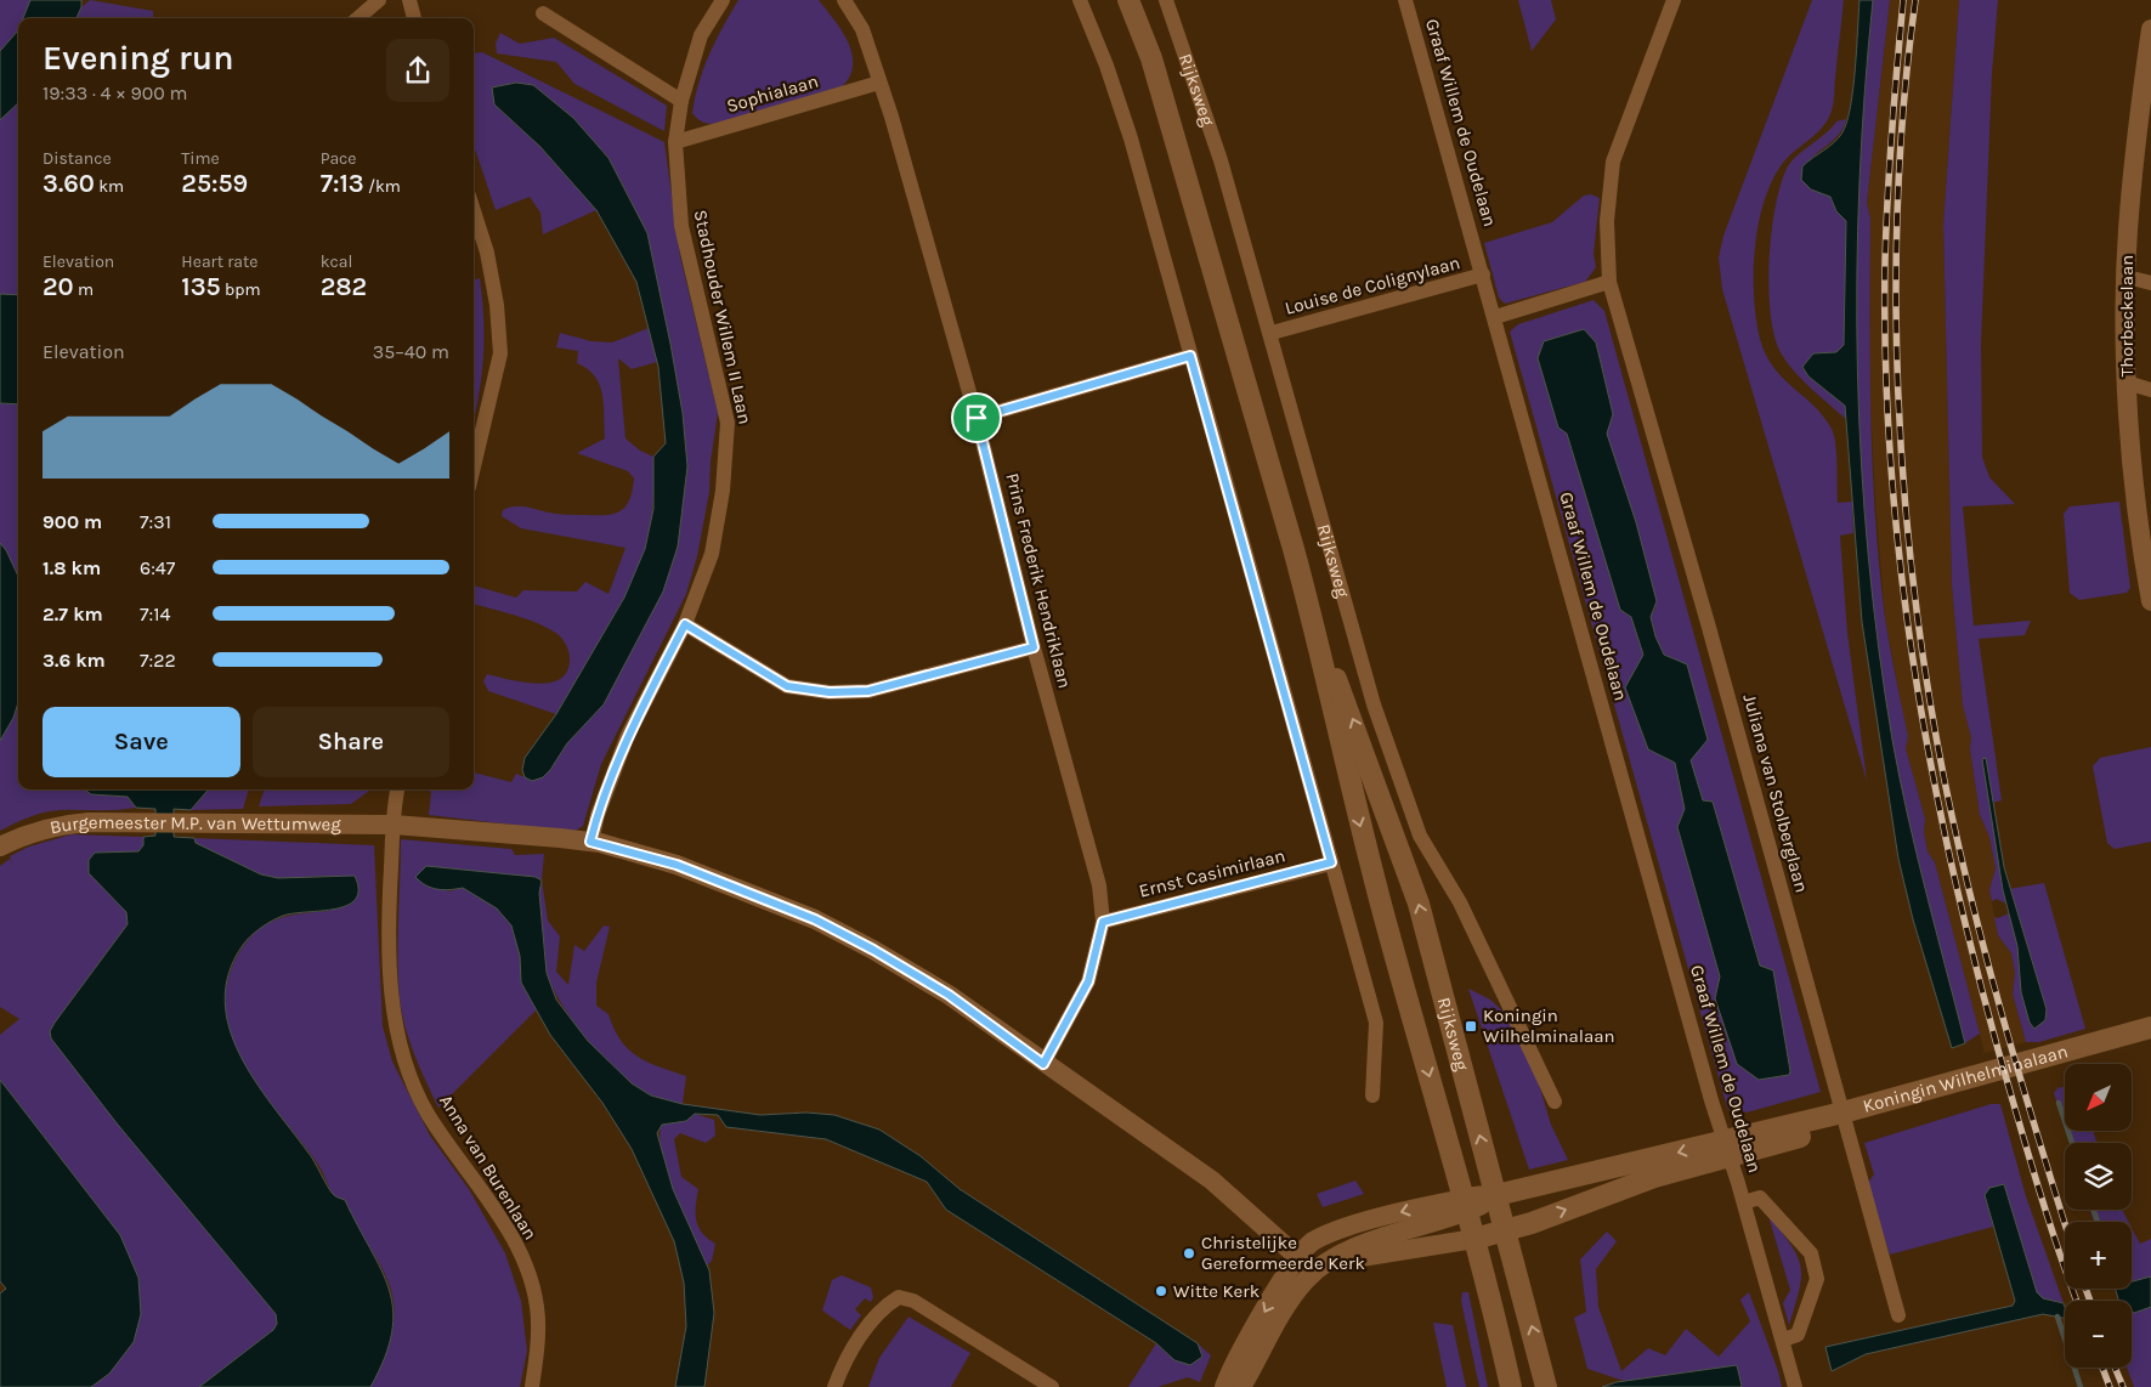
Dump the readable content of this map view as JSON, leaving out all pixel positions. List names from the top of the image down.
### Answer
{
  "streets": {
    "main road": ["Rijksweg", "Koningin Wilhelminalaan"],
    "street": [
      "Sophialaan",
      "Graaf Willem de Oudelaan",
      "Louise de Colignylaan",
      "Thorbeckelaan",
      "Stadhouder Willem II Laan",
      "Prins Frederik Hendriklaan",
      "Juliana van Stolberglaan",
      "Burgemeester M.P. van Wettumweg",
      "Ernst Casimirlaan",
      "Anna van Burenlaan"
    ]
  },
  "crossings": [
    ["Rijksweg", "Louise de Colignylaan"],
    ["Rijksweg", "Koningin Wilhelminalaan"],
    ["Sophialaan", "Stadhouder Willem II Laan"],
    ["Sophialaan", "Prins Frederik Hendriklaan"],
    ["Graaf Willem de Oudelaan", "Louise de Colignylaan"],
    ["Graaf Willem de Oudelaan", "Koningin Wilhelminalaan"],
    ["Prins Frederik Hendriklaan", "Ernst Casimirlaan"],
    ["Juliana van Stolberglaan", "Koningin Wilhelminalaan"],
    ["Burgemeester M.P. van Wettumweg", "Anna van Burenlaan"]
  ],
  "places": {
    "transit": ["Koningin Wilhelminalaan"],
    "other": ["Christelijke Gereformeerde Kerk", "Witte Kerk"]
  },
  "north": "bottom left",
  "page": {
    "heading": ["Evening run", "19:33 · 4 × 900 m"],
    "stats": [
      ["Distance", "3.60 km"],
      ["Time", "25:59"],
      ["Pace", "7:13 /km"],
      ["Elevation", "20 m"],
      ["Heart rate", "135 bpm"],
      ["kcal", "282"]
    ],
    "chart": ["Elevation", "35–40 m"],
    "list": [
      {
        "name": "900 m",
        "note": "7:31"
      },
      {
        "name": "1.8 km",
        "note": "6:47"
      },
      {
        "name": "2.7 km",
        "note": "7:14"
      },
      {
        "name": "3.6 km",
        "note": "7:22"
      }
    ],
    "buttons": ["Save", "Share"],
    "map_buttons": ["+", "−"]
  }
}
